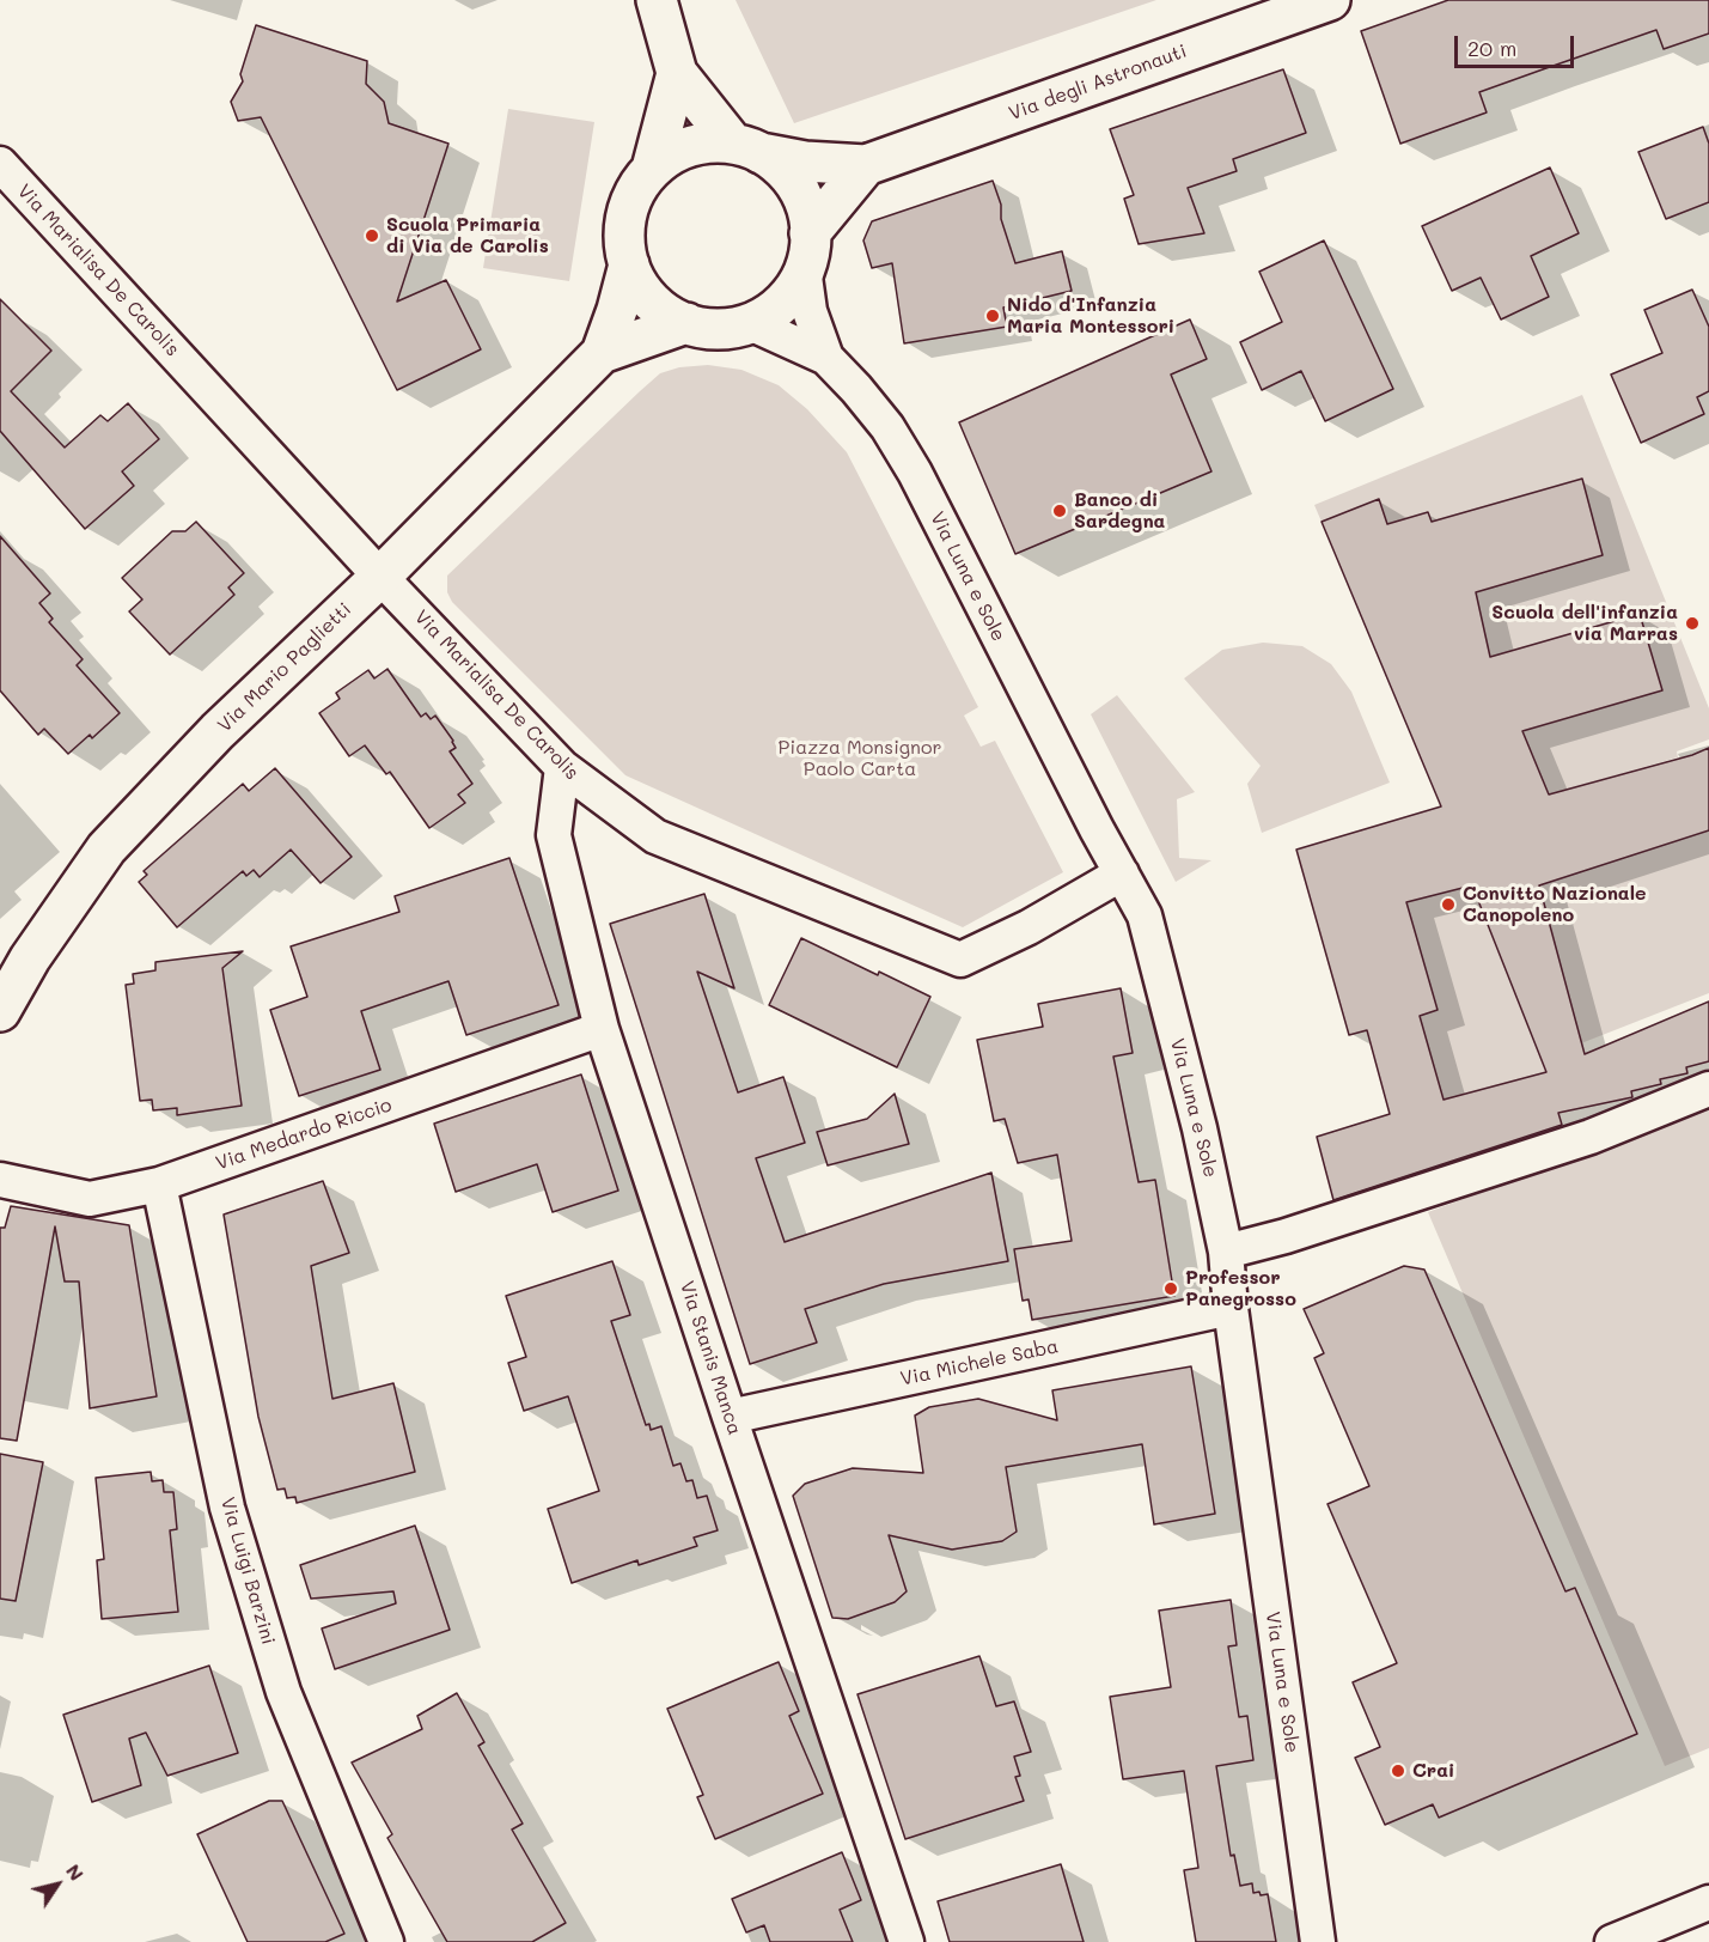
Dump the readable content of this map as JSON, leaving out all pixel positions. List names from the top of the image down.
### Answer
{
  "streets": {
    "main road": ["Via degli Astronauti", "Via Mario Paglietti"],
    "street": [
      "Via Marialisa De Carolis",
      "Via Luna e Sole",
      "Via Medardo Riccio",
      "Via Stanis Manca",
      "Via Michele Saba",
      "Via Luigi Barzini"
    ]
  },
  "crossings": [
    ["Via degli Astronauti", "Via Luna e Sole"],
    ["Via Marialisa De Carolis", "Via Luna e Sole"],
    ["Via Marialisa De Carolis", "Via Mario Paglietti"],
    ["Via Marialisa De Carolis", "Via Stanis Manca"],
    ["Via Luna e Sole", "Via Michele Saba"],
    ["Via Medardo Riccio", "Via Stanis Manca"],
    ["Via Medardo Riccio", "Via Luigi Barzini"],
    ["Via Stanis Manca", "Via Michele Saba"]
  ],
  "parks": ["Piazza Monsignor Paolo Carta"],
  "places": [
    "Scuola Primaria di Via de Carolis",
    "Nido d'Infanzia Maria Montessori",
    "Banco di Sardegna",
    "Scuola dell'infanzia via Marras",
    "Convitto Nazionale Canopoleno",
    "Professor Panegrosso",
    "Crai"
  ],
  "scale_bar": "20 m",
  "north": "top right"
}
